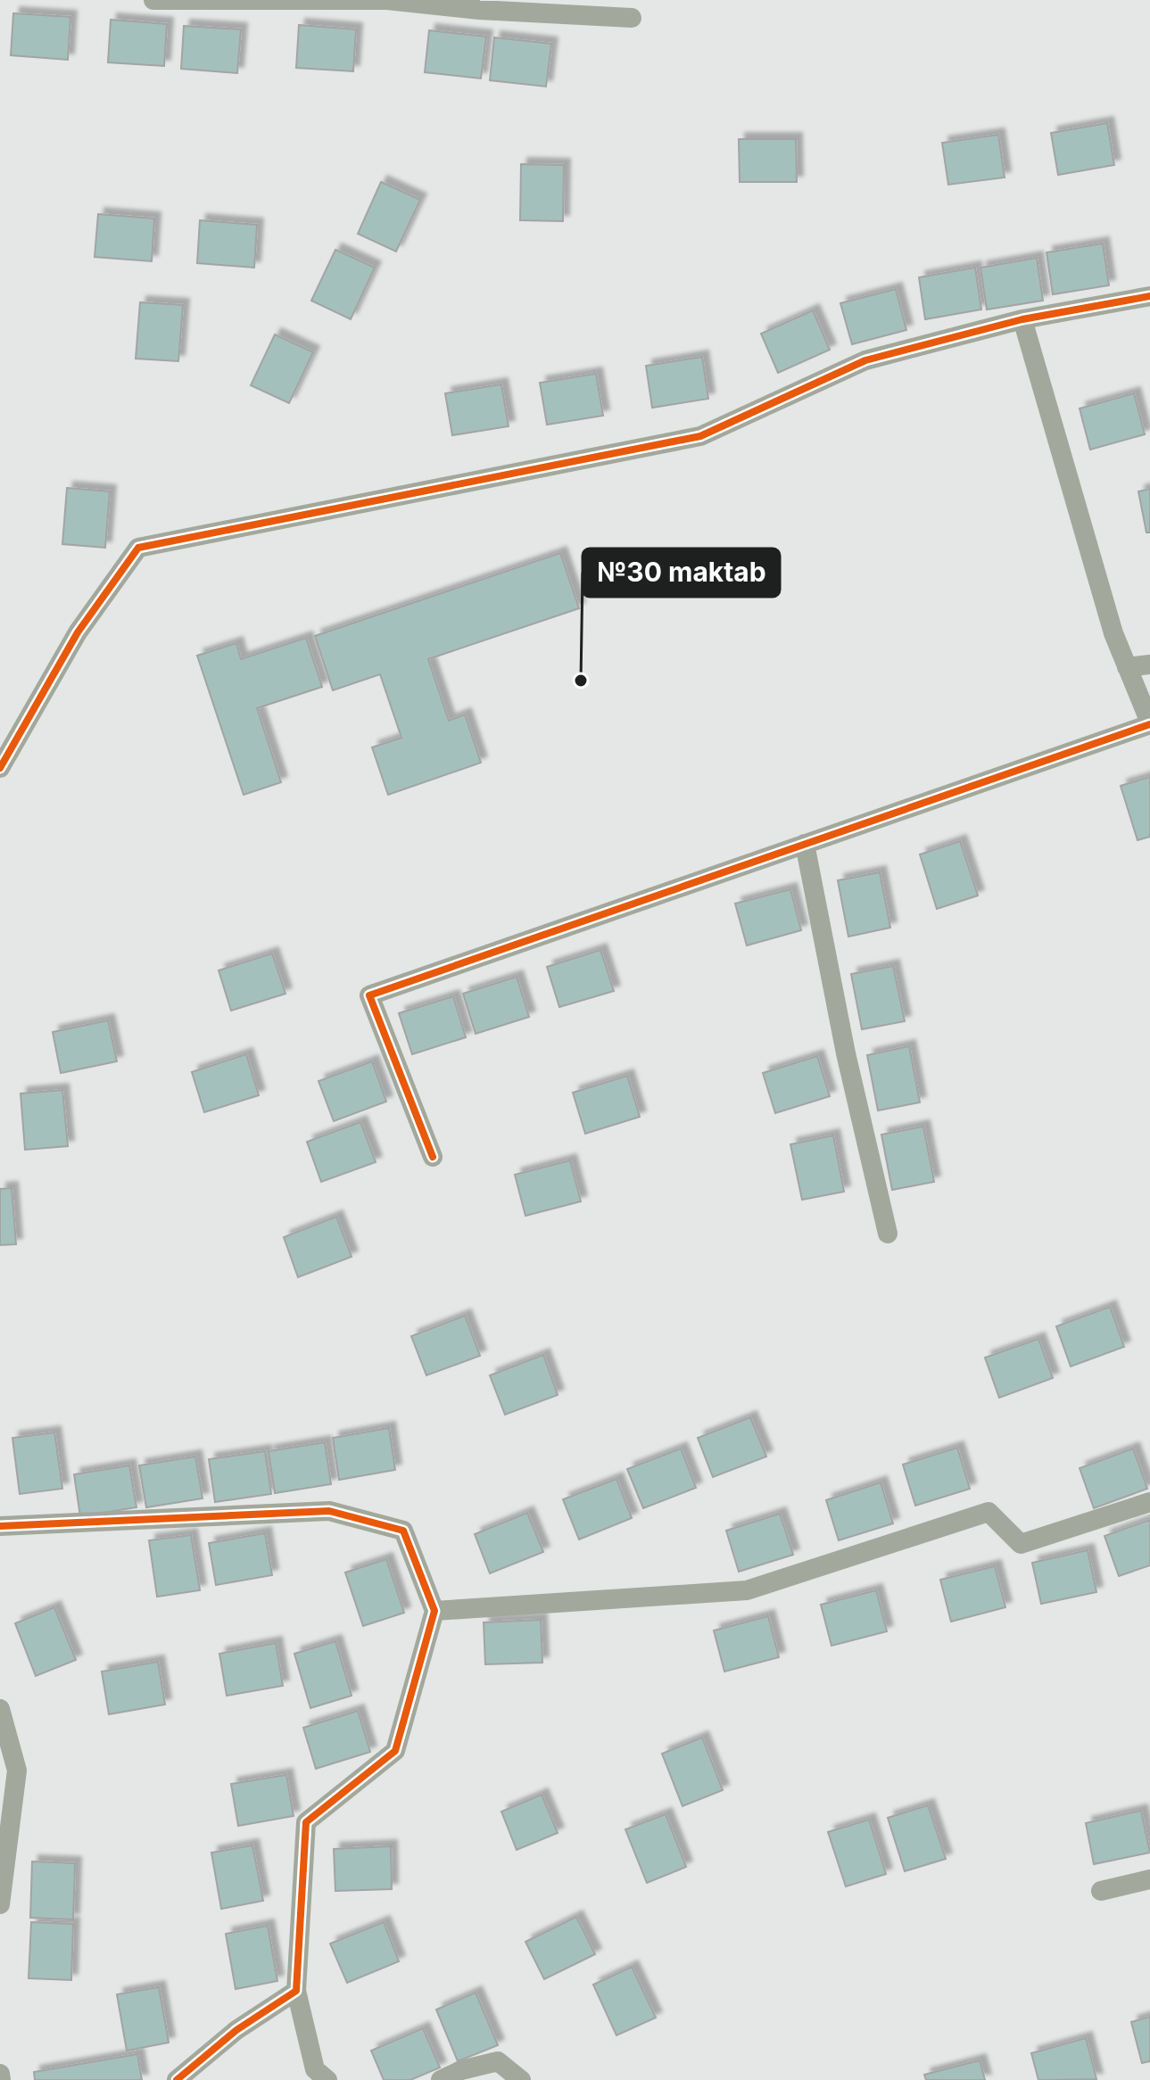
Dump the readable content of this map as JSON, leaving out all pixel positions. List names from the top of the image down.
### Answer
{
  "places": ["№30 maktab"]
}
